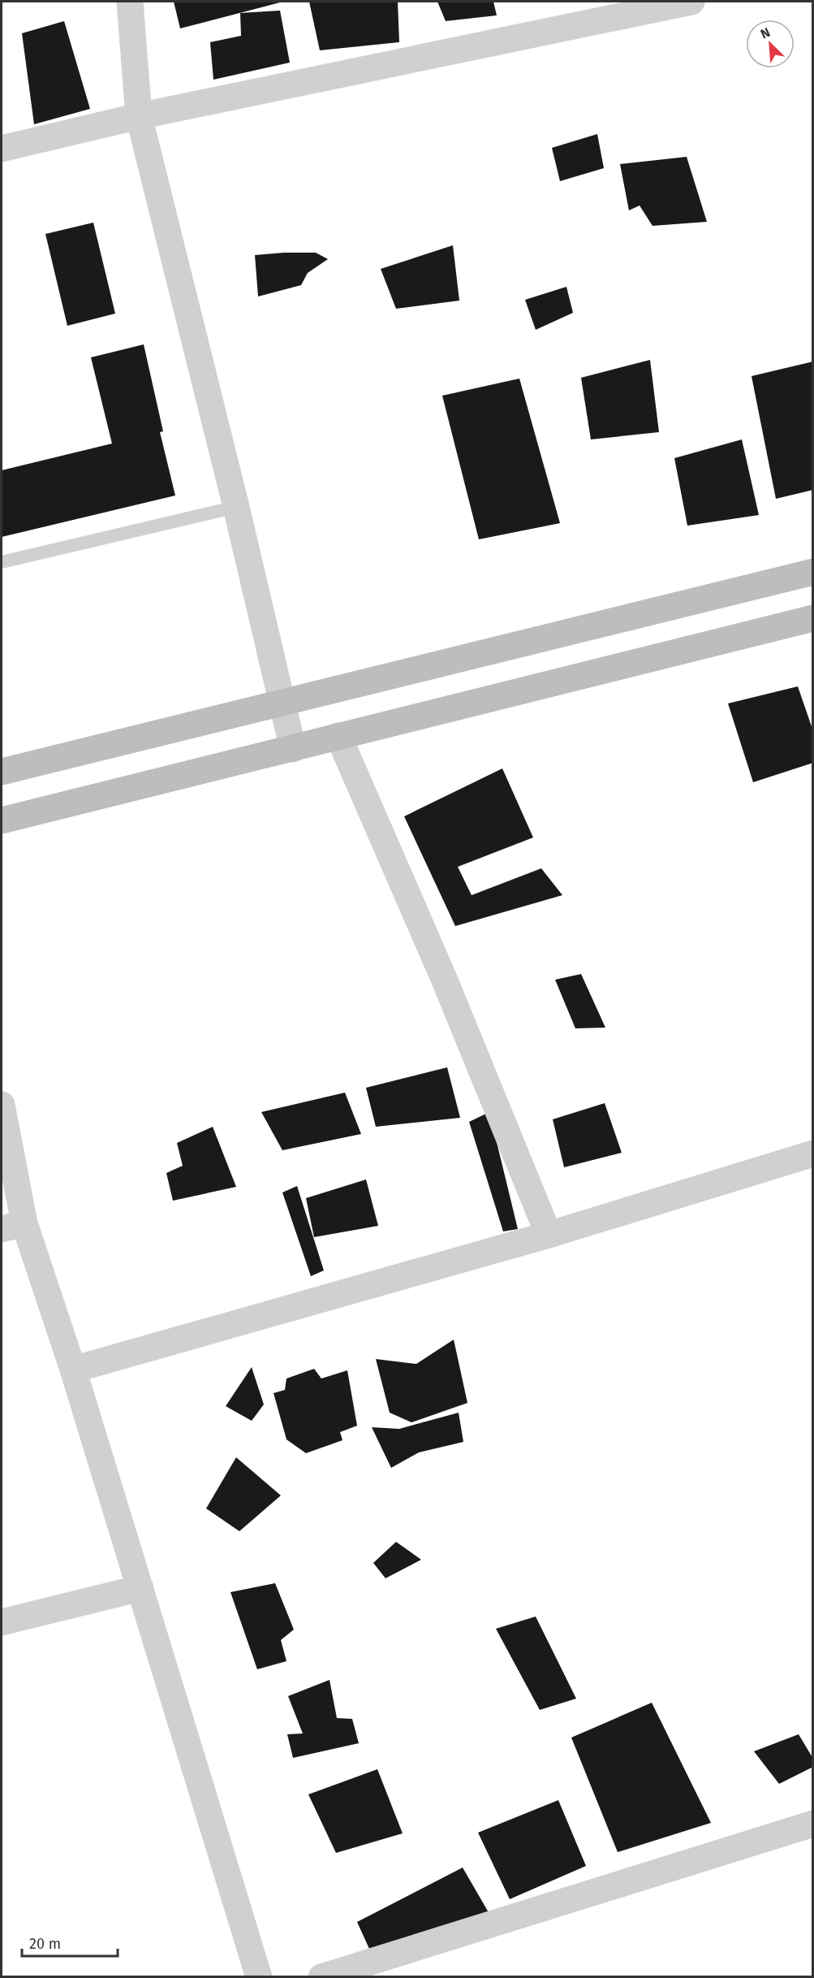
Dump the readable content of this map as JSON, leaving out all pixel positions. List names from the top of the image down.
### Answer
{
  "scale_bar": "20 m",
  "north": "top left"
}
